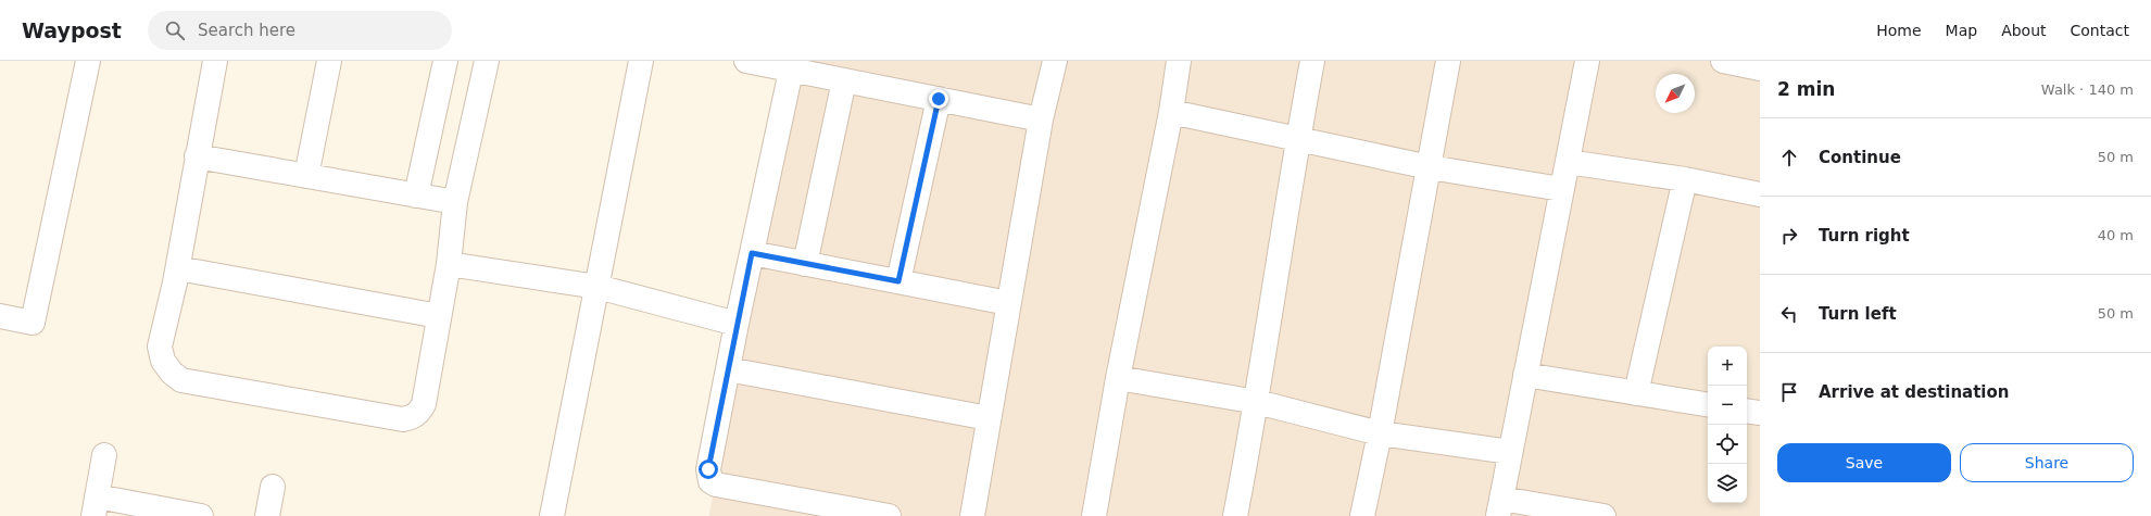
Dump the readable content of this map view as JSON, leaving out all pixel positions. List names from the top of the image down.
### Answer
{
  "north": "bottom left",
  "page": {
    "header": "Waypost",
    "search": "Search here",
    "nav": [
      "Home",
      "Map",
      "About",
      "Contact"
    ],
    "heading": ["2 min", "Walk · 140 m"],
    "list": [
      ["Continue", "50 m"],
      ["Turn right", "40 m"],
      ["Turn left", "50 m"],
      "Arrive at destination"
    ],
    "map_buttons": ["+", "−"],
    "buttons": ["Save", "Share"]
  }
}
